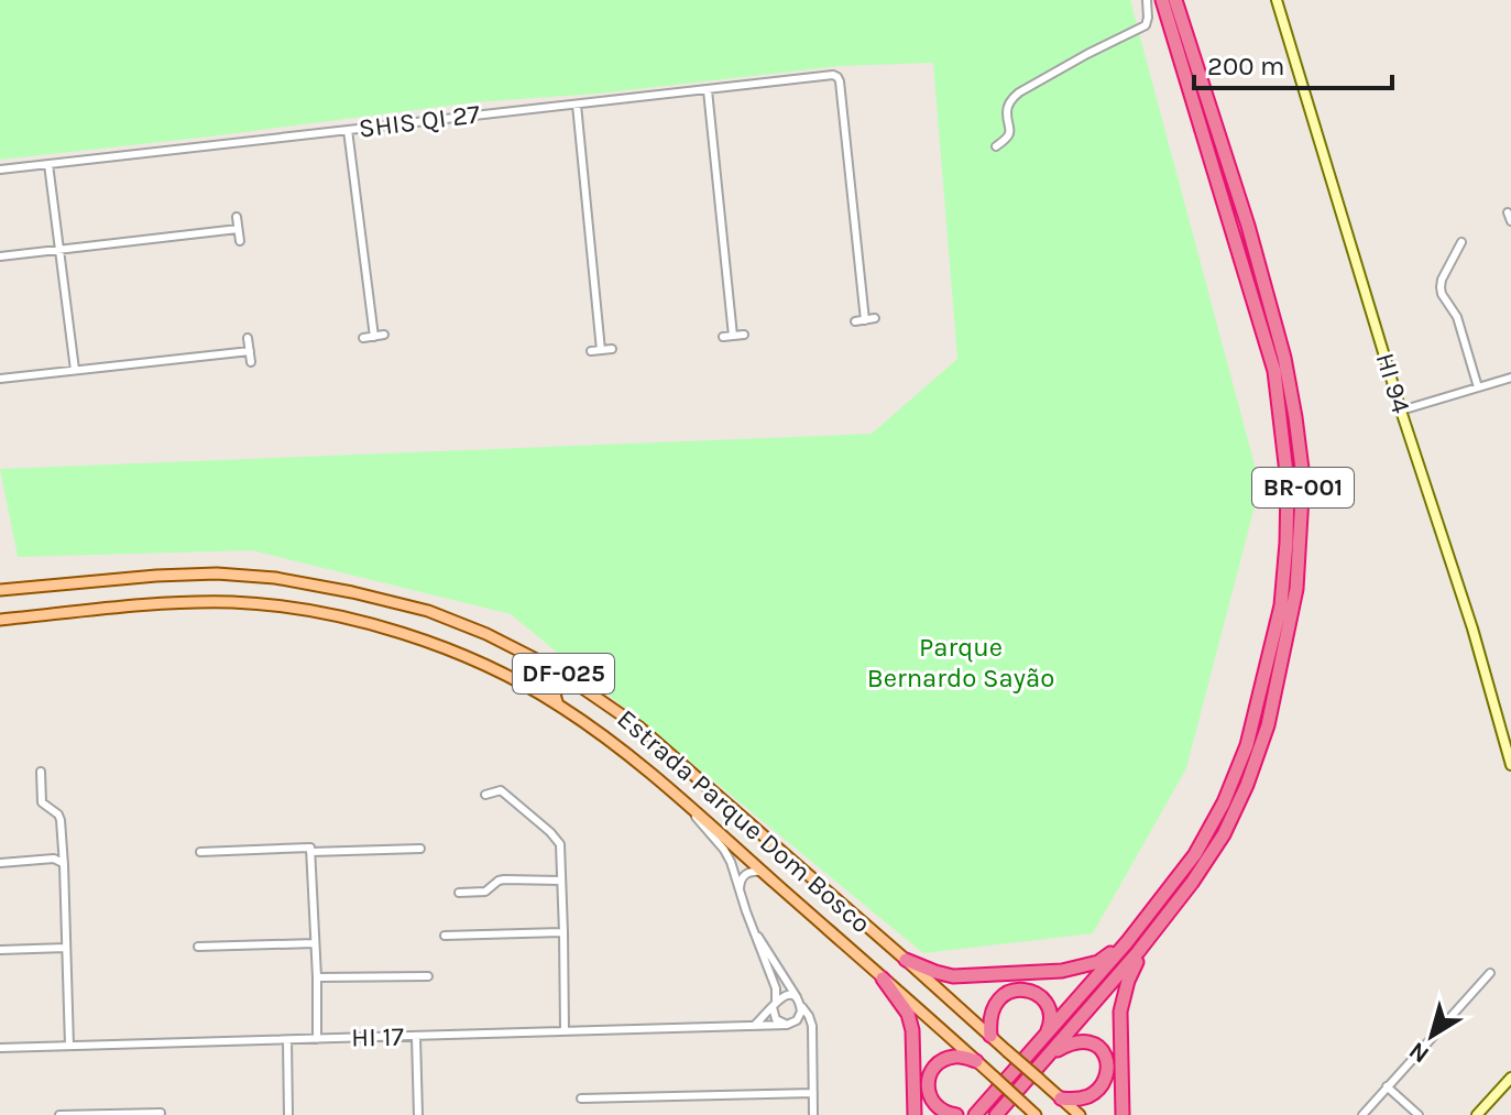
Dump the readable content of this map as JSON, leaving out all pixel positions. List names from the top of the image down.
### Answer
{
  "streets": {
    "highway": ["BR-001"],
    "main road": ["DF-025", "Estrada Parque Dom Bosco"],
    "street": ["SHIS QI 27", "HI 94", "HI 17"]
  },
  "parks": ["Parque Bernardo Sayão"],
  "scale_bar": "200 m",
  "north": "bottom left"
}
